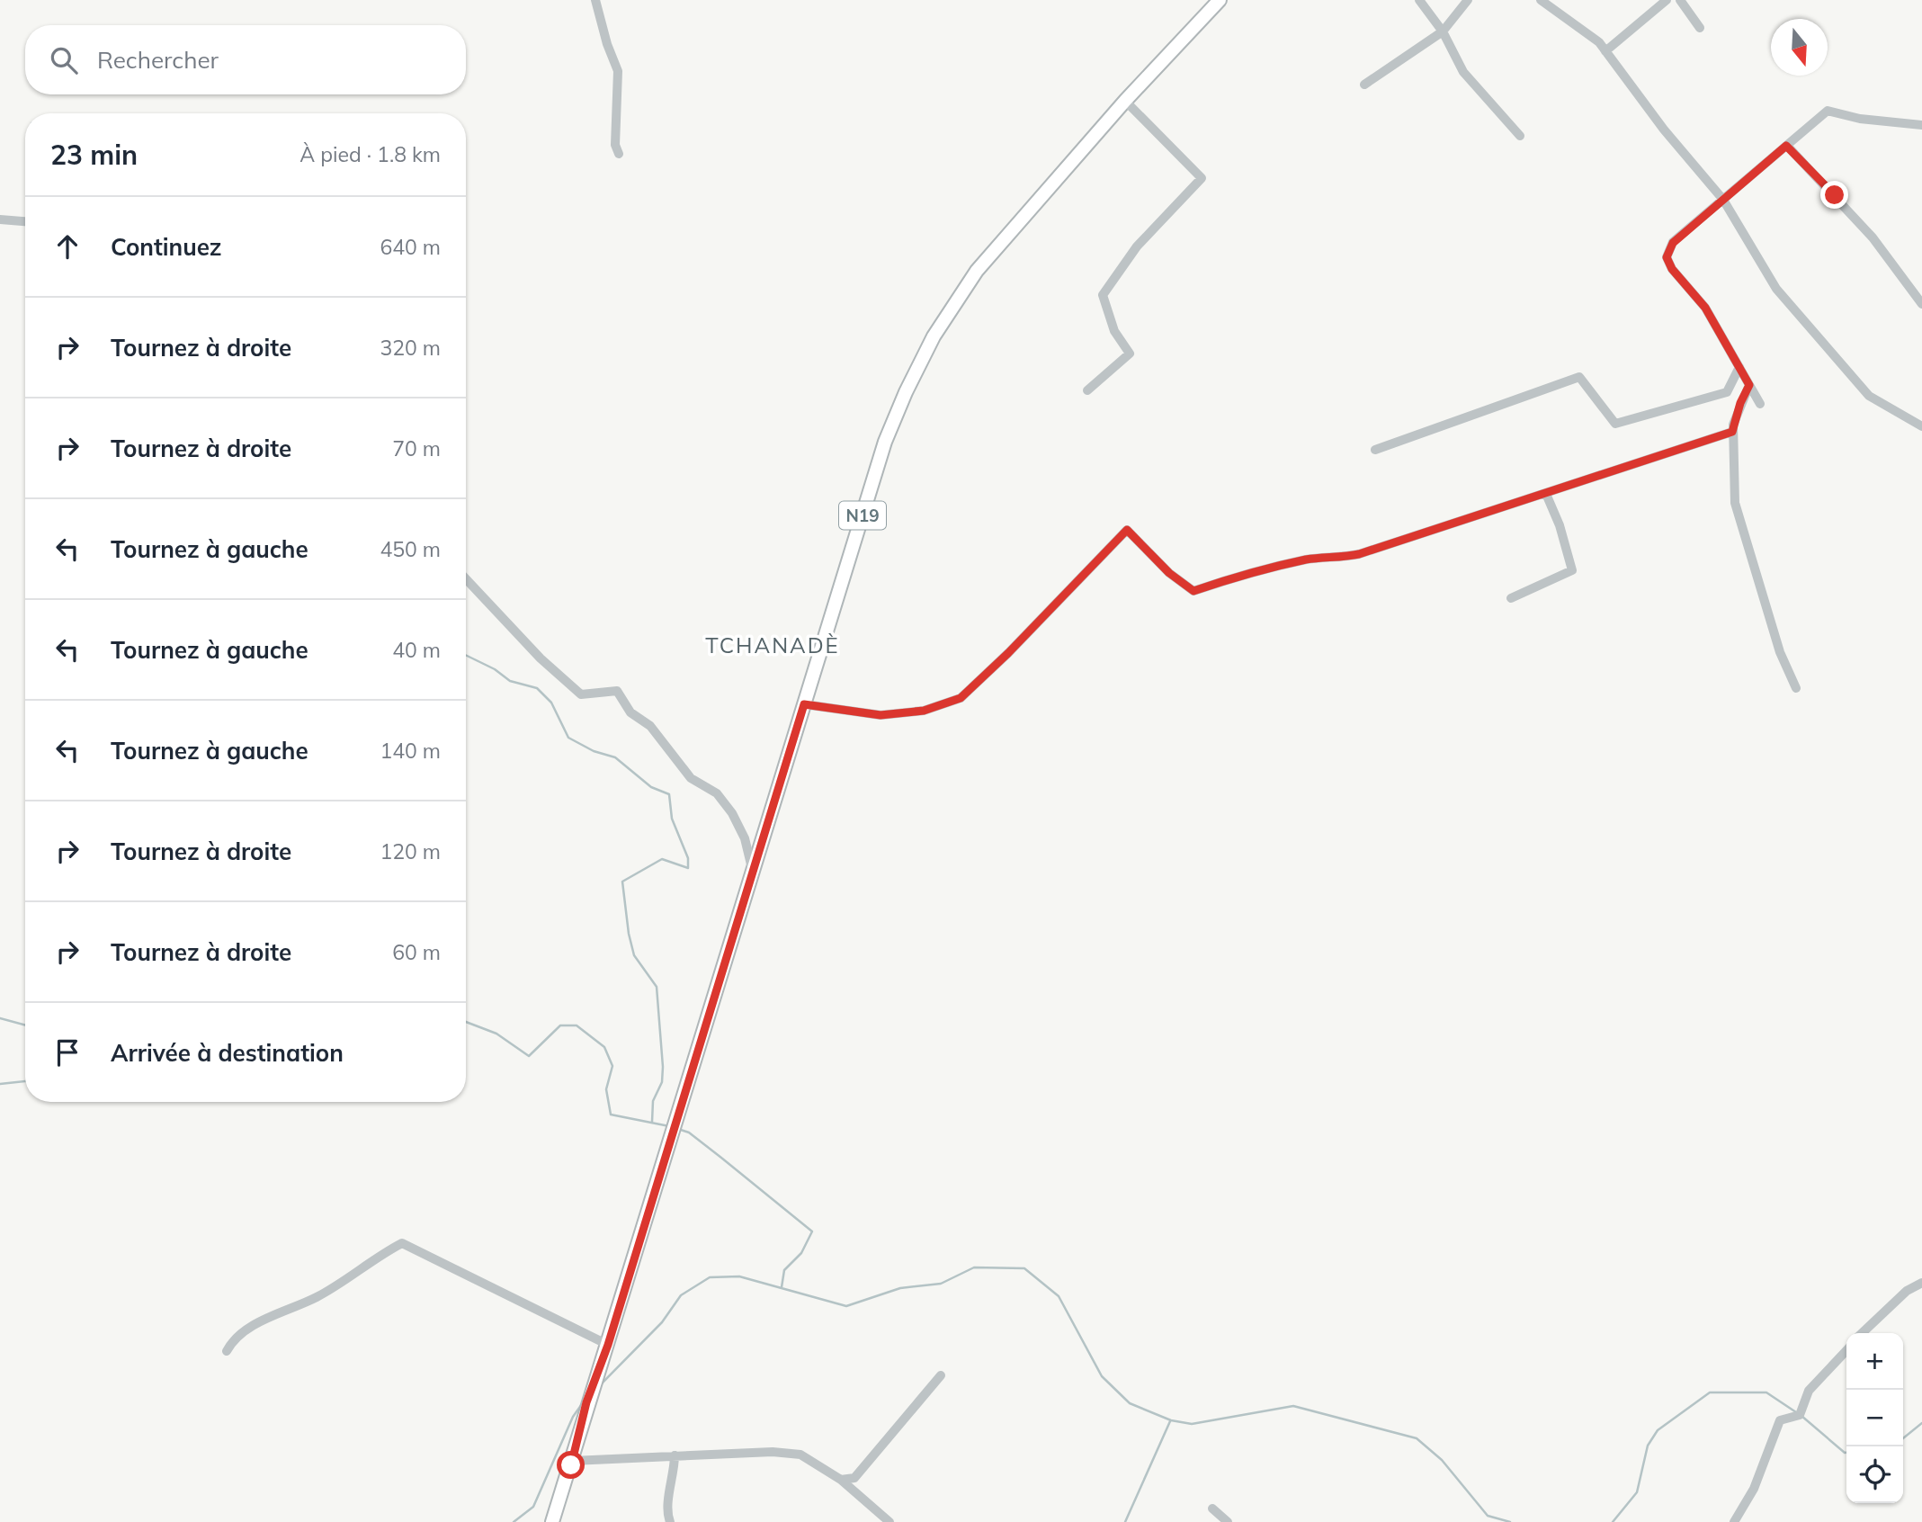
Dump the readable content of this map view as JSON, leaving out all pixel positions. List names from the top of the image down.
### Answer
{
  "streets": {
    "main road": ["N19"]
  },
  "districts": ["TCHANADÈ"],
  "north": "bottom",
  "page": {
    "search": "Rechercher",
    "heading": ["23 min", "À pied · 1.8 km"],
    "list": [
      ["Continuez", "640 m"],
      ["Tournez à droite", "320 m"],
      ["Tournez à droite", "70 m"],
      ["Tournez à gauche", "450 m"],
      ["Tournez à gauche", "40 m"],
      ["Tournez à gauche", "140 m"],
      ["Tournez à droite", "120 m"],
      ["Tournez à droite", "60 m"],
      "Arrivée à destination"
    ],
    "map_buttons": ["+", "−"]
  }
}
